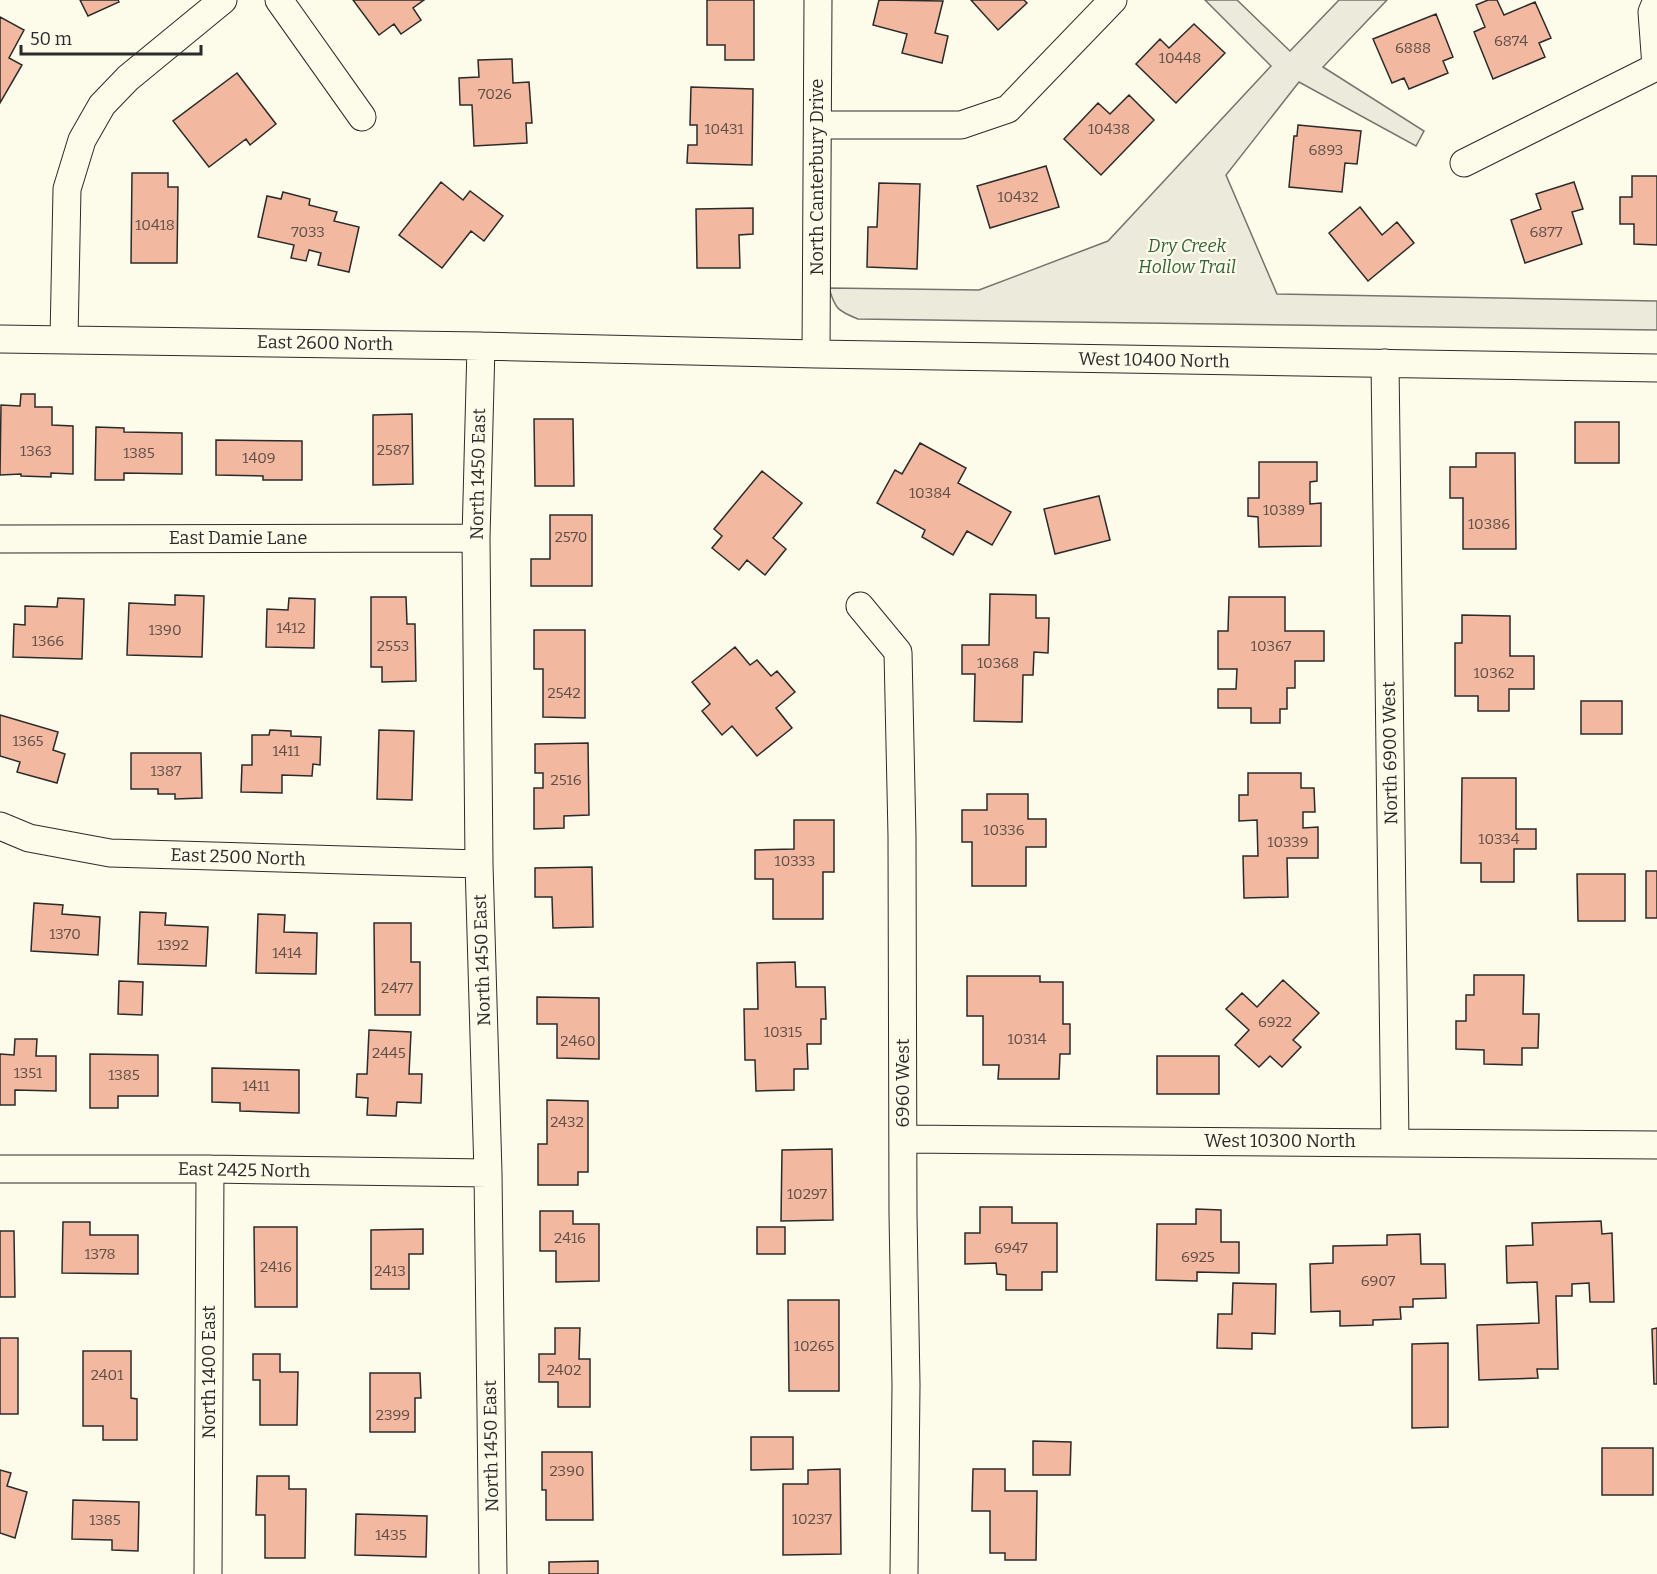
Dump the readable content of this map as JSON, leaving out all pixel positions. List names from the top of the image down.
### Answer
{
  "streets": {
    "street": [
      "North Canterbury Drive",
      "East 2600 North",
      "West 10400 North",
      "North 1450 East",
      "East Damie Lane",
      "North 6900 West",
      "East 2500 North",
      "6960 West",
      "West 10300 North",
      "East 2425 North",
      "North 1400 East"
    ]
  },
  "crossings": [
    ["North Canterbury Drive", "West 10400 North"],
    ["East 2600 North", "West 10400 North"],
    ["East 2600 North", "North 1450 East"],
    ["West 10400 North", "North 6900 West"],
    ["North 1450 East", "East Damie Lane"],
    ["North 1450 East", "East 2500 North"],
    ["North 1450 East", "East 2425 North"],
    ["North 6900 West", "West 10300 North"],
    ["6960 West", "West 10300 North"],
    ["East 2425 North", "North 1400 East"]
  ],
  "parks": ["Dry Creek Hollow Trail"],
  "house_numbers": [
    "6874",
    "6888",
    "10448",
    "7026",
    "10431",
    "10438",
    "6893",
    "10432",
    "10418",
    "7033",
    "6877",
    "2587",
    "1363",
    "1385",
    "1409",
    "10384",
    "10389",
    "10386",
    "2570",
    "1412",
    "1390",
    "1366",
    "2553",
    "10367",
    "10368",
    "10362",
    "2542",
    "1365",
    "1411",
    "1387",
    "2516",
    "10336",
    "10334",
    "10339",
    "10333",
    "1370",
    "1392",
    "1414",
    "2477",
    "6922",
    "10315",
    "10314",
    "2460",
    "2445",
    "1351",
    "1385",
    "1411",
    "2432",
    "10297",
    "2416",
    "6947",
    "1378",
    "6925",
    "2416",
    "2413",
    "6907",
    "10265",
    "2402",
    "2401",
    "2399",
    "2390",
    "10237",
    "1385",
    "1435"
  ],
  "scale_bar": "50 m"
}
